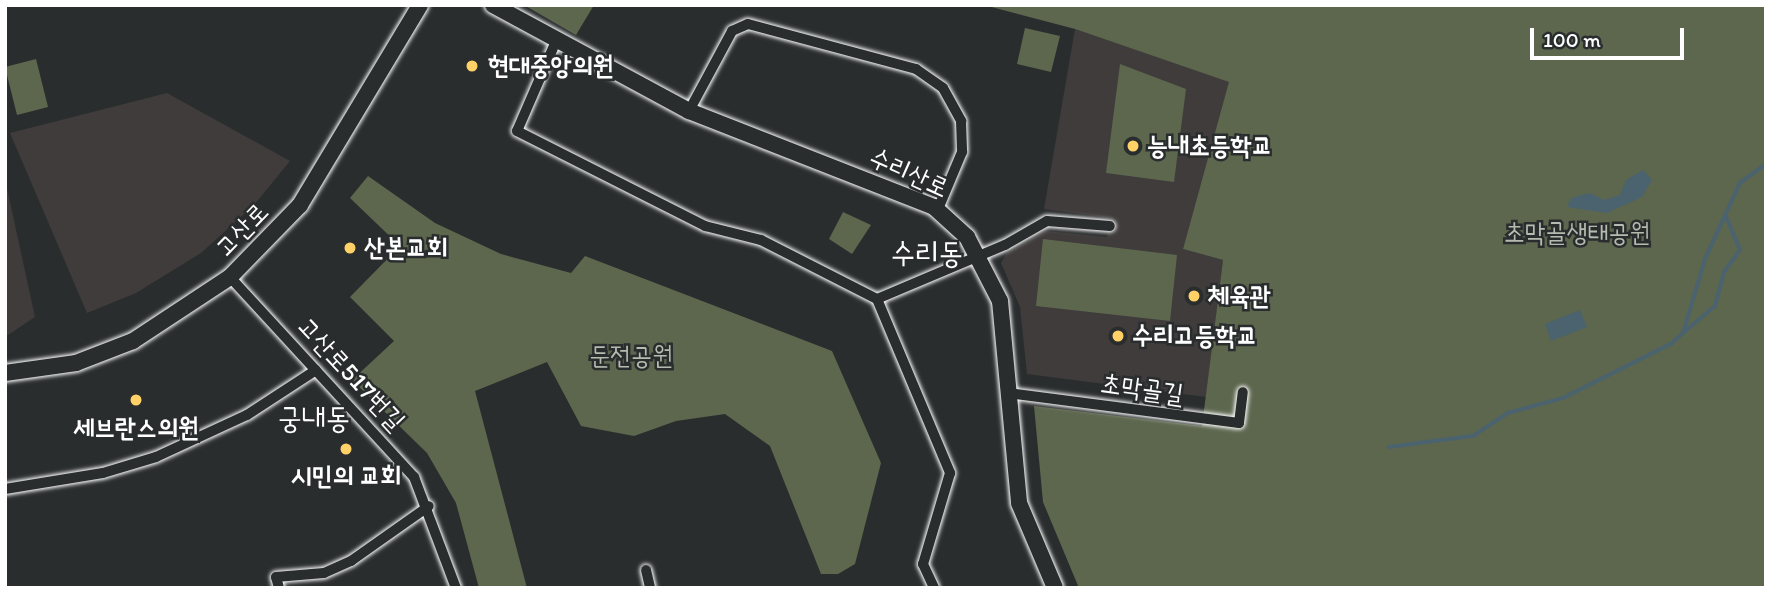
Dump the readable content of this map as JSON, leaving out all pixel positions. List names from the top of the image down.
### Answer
{
  "streets": {
    "street": [
      "수리산로",
      "고산로",
      "고산로517번길",
      "초막골길"
    ]
  },
  "crossings": [
    ["수리산로", "초막골길"],
    ["고산로", "고산로517번길"]
  ],
  "districts": ["수리동", "궁내동"],
  "parks": ["초막골생태공원", "둔전공원"],
  "places": [
    "현대중앙의원",
    "능내초등학교",
    "산본교회",
    "체육관",
    "수리고등학교",
    "세브란스의원",
    "시민의 교회"
  ],
  "scale_bar": "100 m"
}
